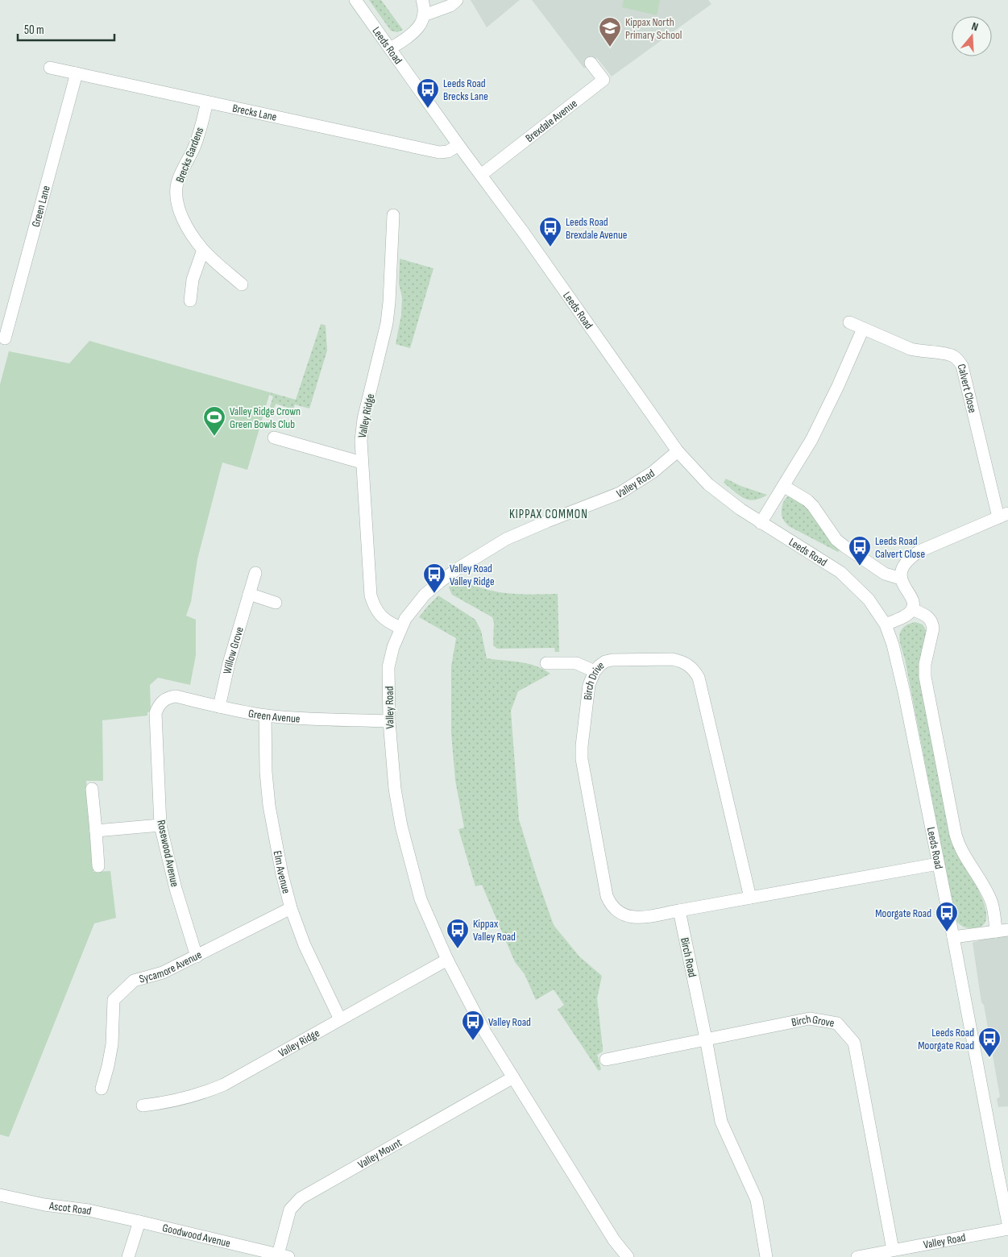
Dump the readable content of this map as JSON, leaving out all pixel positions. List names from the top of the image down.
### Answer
{
  "streets": {
    "street": [
      "Leeds Road",
      "Brecks Lane",
      "Brexdale Avenue",
      "Brecks Gardens",
      "Green Lane",
      "Calvert Close",
      "Valley Ridge",
      "Valley Road",
      "Willow Grove",
      "Birch Drive",
      "Green Avenue",
      "Rosewood Avenue",
      "Elm Avenue",
      "Birch Road",
      "Sycamore Avenue",
      "Birch Grove",
      "Valley Mount",
      "Ascot Road",
      "Goodwood Avenue"
    ]
  },
  "crossings": [
    ["Leeds Road", "Brecks Lane"],
    ["Leeds Road", "Brexdale Avenue"],
    ["Leeds Road", "Valley Road"],
    ["Brecks Lane", "Brecks Gardens"],
    ["Brecks Lane", "Green Lane"],
    ["Valley Ridge", "Valley Road"],
    ["Valley Ridge", "Elm Avenue"],
    ["Valley Road", "Green Avenue"],
    ["Valley Road", "Birch Grove"],
    ["Valley Road", "Valley Mount"],
    ["Willow Grove", "Green Avenue"],
    ["Birch Drive", "Birch Road"],
    ["Green Avenue", "Rosewood Avenue"],
    ["Green Avenue", "Elm Avenue"],
    ["Rosewood Avenue", "Sycamore Avenue"],
    ["Elm Avenue", "Sycamore Avenue"],
    ["Birch Road", "Birch Grove"],
    ["Valley Mount", "Goodwood Avenue"],
    ["Ascot Road", "Goodwood Avenue"]
  ],
  "districts": ["KIPPAX COMMON"],
  "places": {
    "school or university": ["Kippax North Primary School"],
    "bus stop": [
      "Leeds Road Brecks Lane",
      "Leeds Road Brexdale Avenue",
      "Leeds Road Calvert Close",
      "Valley Road Valley Ridge",
      "Moorgate Road",
      "Kippax Valley Road",
      "Valley Road",
      "Leeds Road Moorgate Road"
    ],
    "sports": ["Valley Ridge Crown Green Bowls Club"]
  },
  "scale_bar": "50 m",
  "north": "top"
}
